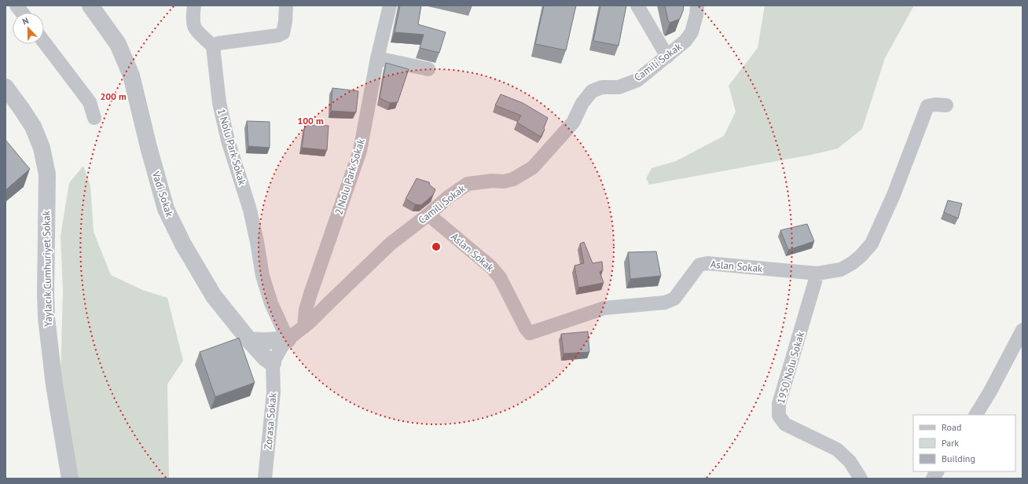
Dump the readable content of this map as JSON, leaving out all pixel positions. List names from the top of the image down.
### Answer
{
  "streets": {
    "street": [
      "Camili Sokak",
      "1 Nolu Park Sokak",
      "2 Nolu Park Sokak",
      "Vadi Sokak",
      "Aslan Sokak",
      "Yaylacık Cumhuriyet Sokak",
      "1950 Nolu Sokak",
      "Zorasa Sokak"
    ]
  },
  "crossings": [
    ["Camili Sokak", "1 Nolu Park Sokak"],
    ["Camili Sokak", "2 Nolu Park Sokak"],
    ["Camili Sokak", "Vadi Sokak"],
    ["Camili Sokak", "Aslan Sokak"],
    ["Camili Sokak", "Zorasa Sokak"],
    ["Vadi Sokak", "Zorasa Sokak"],
    ["Aslan Sokak", "1950 Nolu Sokak"]
  ],
  "legend": ["Road", "Park", "Building"],
  "north": "top",
  "rings": ["200 m", "100 m"]
}
